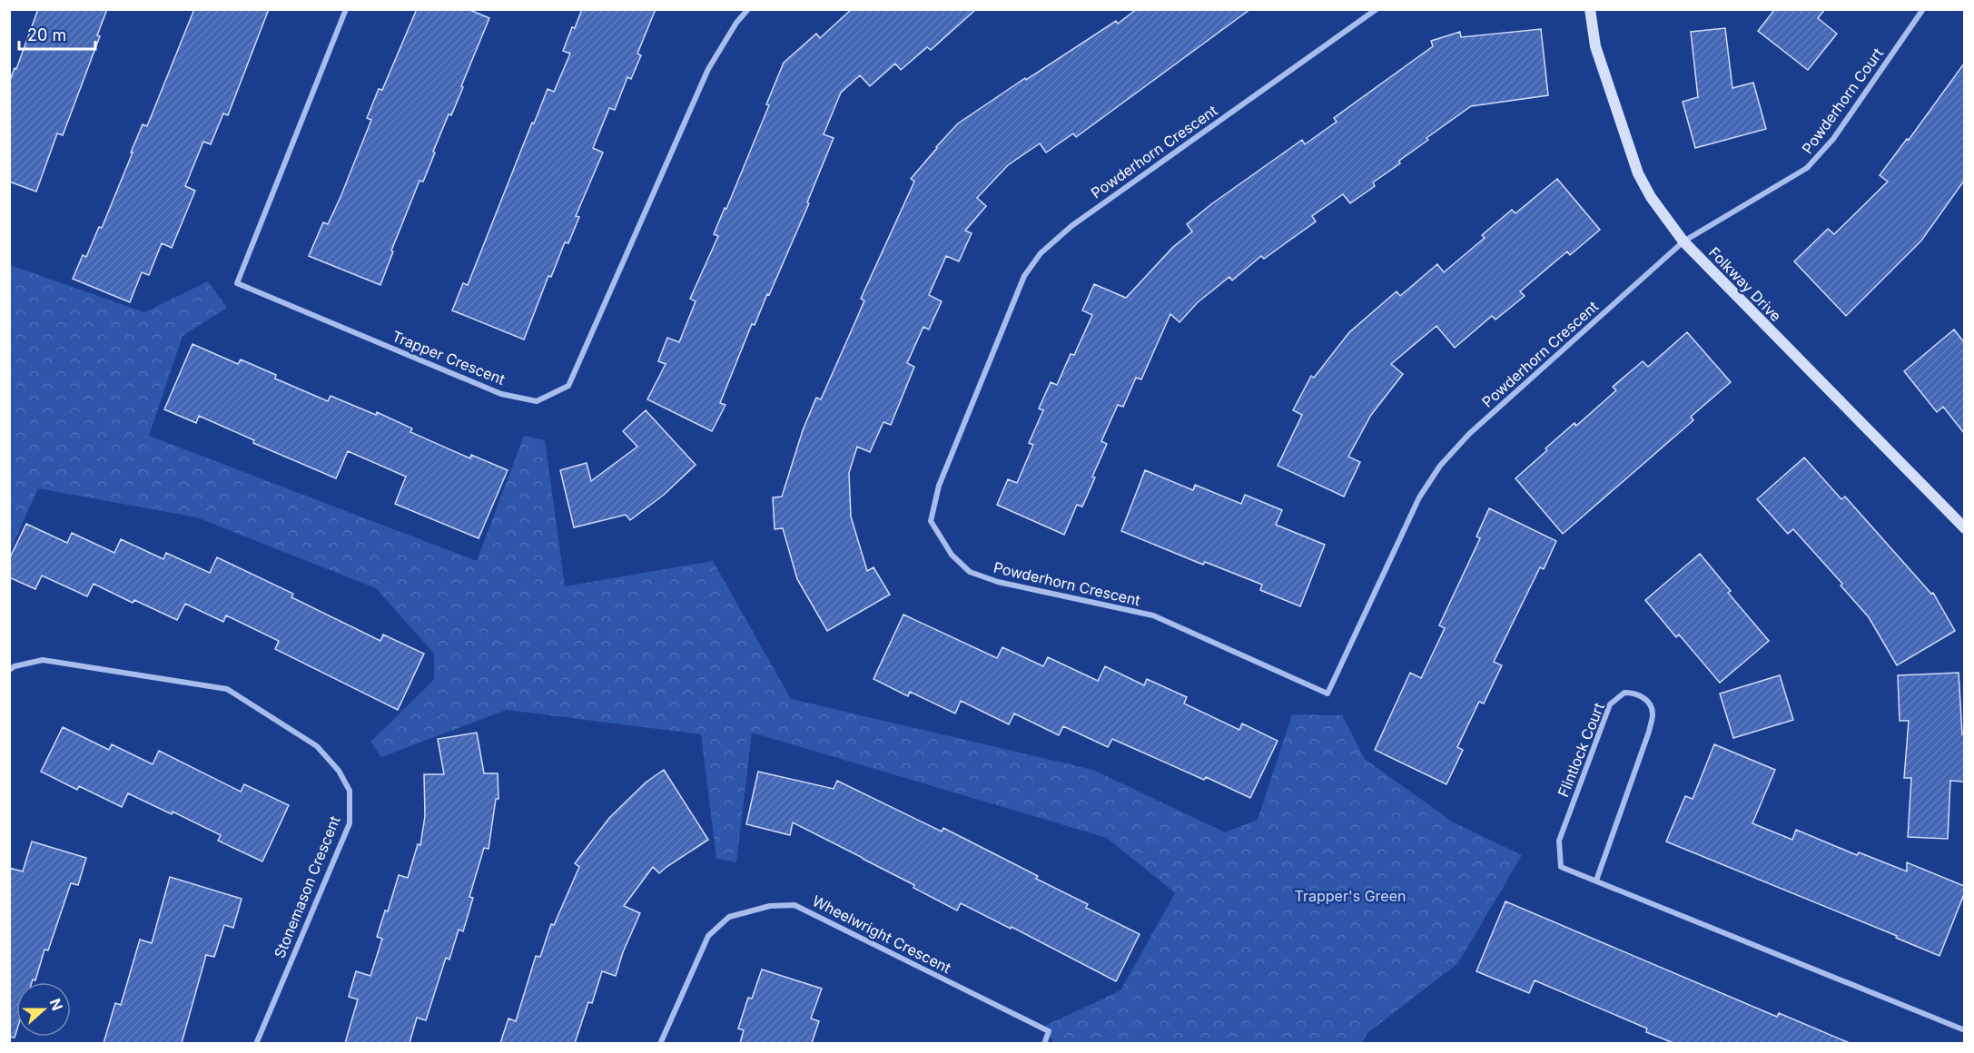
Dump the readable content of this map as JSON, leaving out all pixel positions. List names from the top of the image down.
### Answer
{
  "streets": {
    "street": [
      "Powderhorn Court",
      "Powderhorn Crescent",
      "Folkway Drive",
      "Trapper Crescent",
      "Flintlock Court",
      "Stonemason Crescent",
      "Wheelwright Crescent"
    ]
  },
  "crossings": [
    ["Powderhorn Court", "Powderhorn Crescent"],
    ["Powderhorn Court", "Folkway Drive"],
    ["Powderhorn Crescent", "Folkway Drive"]
  ],
  "parks": ["Trapper's Green"],
  "scale_bar": "20 m",
  "north": "right"
}
